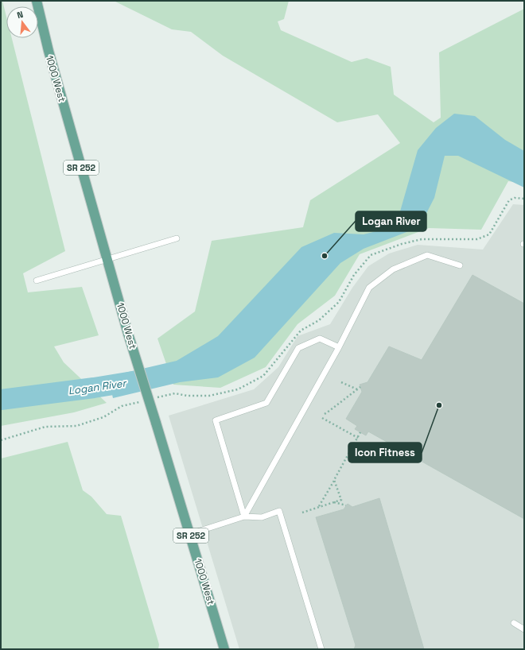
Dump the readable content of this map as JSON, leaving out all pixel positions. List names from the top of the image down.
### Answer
{
  "streets": {
    "main road": ["1000 West", "SR 252"]
  },
  "water": ["Logan River"],
  "places": ["Logan River", "Icon Fitness"],
  "north": "top"
}
